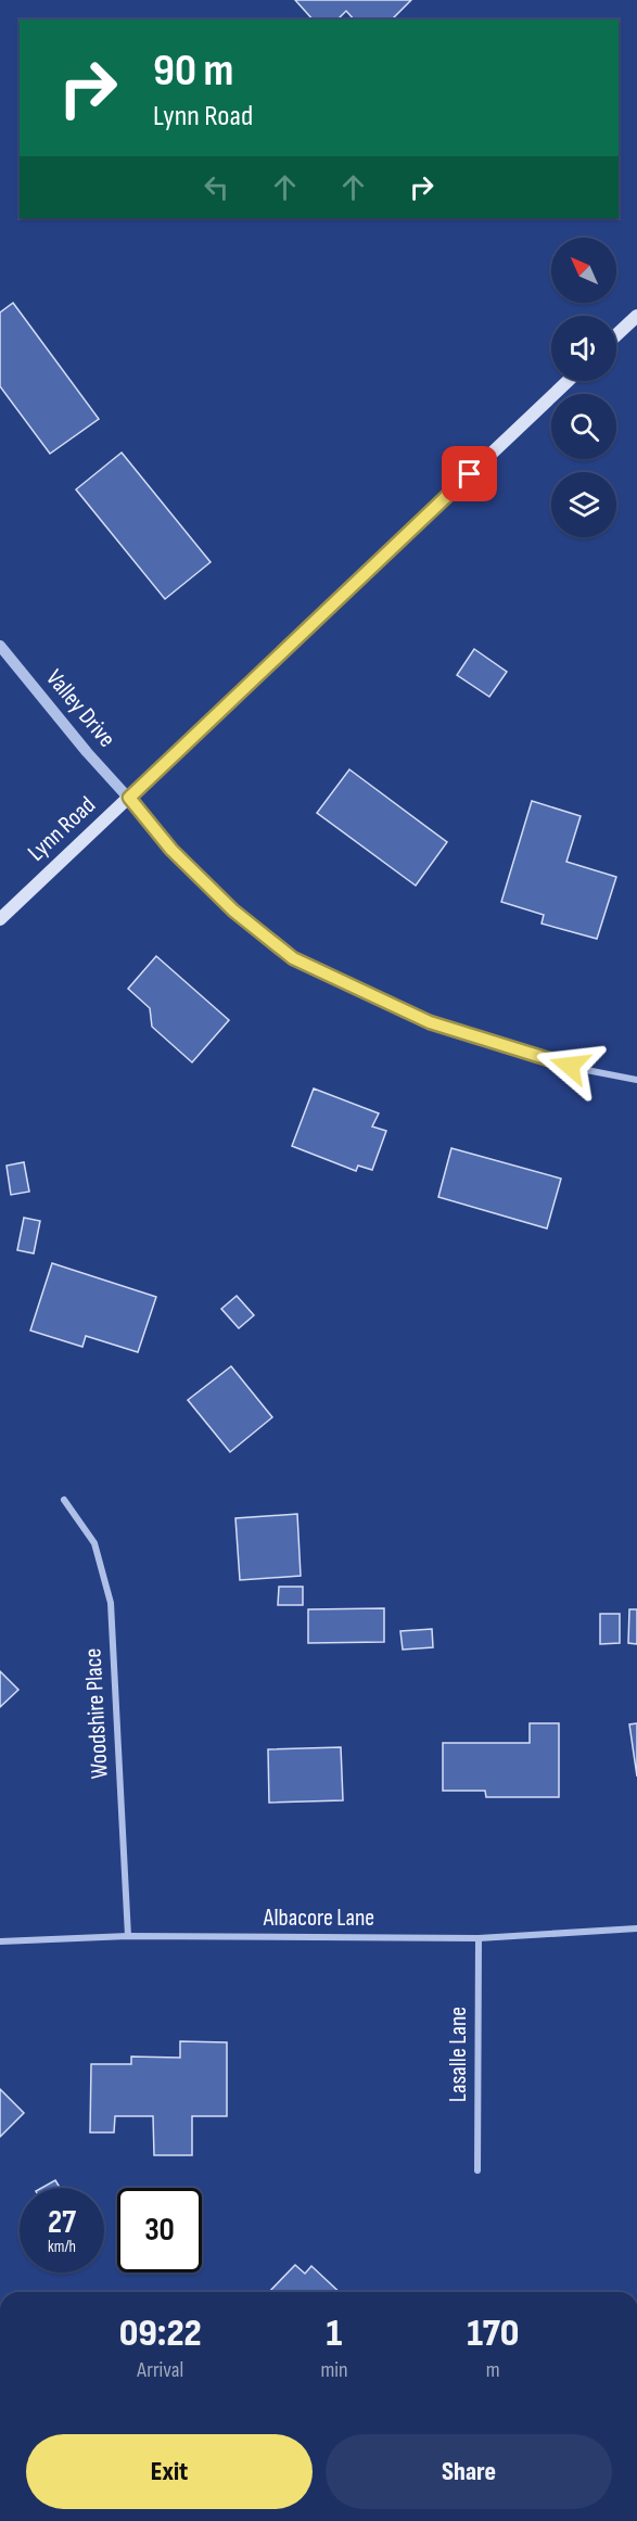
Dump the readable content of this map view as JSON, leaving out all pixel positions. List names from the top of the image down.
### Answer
{
  "streets": {
    "main road": ["Lynn Road"],
    "street": [
      "Valley Drive",
      "Woodshire Place",
      "Albacore Lane",
      "Lasalle Lane"
    ]
  },
  "crossings": [
    ["Valley Drive", "Lynn Road"],
    ["Woodshire Place", "Albacore Lane"],
    ["Albacore Lane", "Lasalle Lane"]
  ],
  "north": "top left",
  "page": {
    "turn": ["90 m", "Lynn Road"],
    "speed": "27 km/h",
    "limit": "30",
    "eta": [
      "09:22",
      "Arrival",
      "1",
      "min",
      "170",
      "m"
    ],
    "buttons": ["Exit", "Share"]
  }
}
